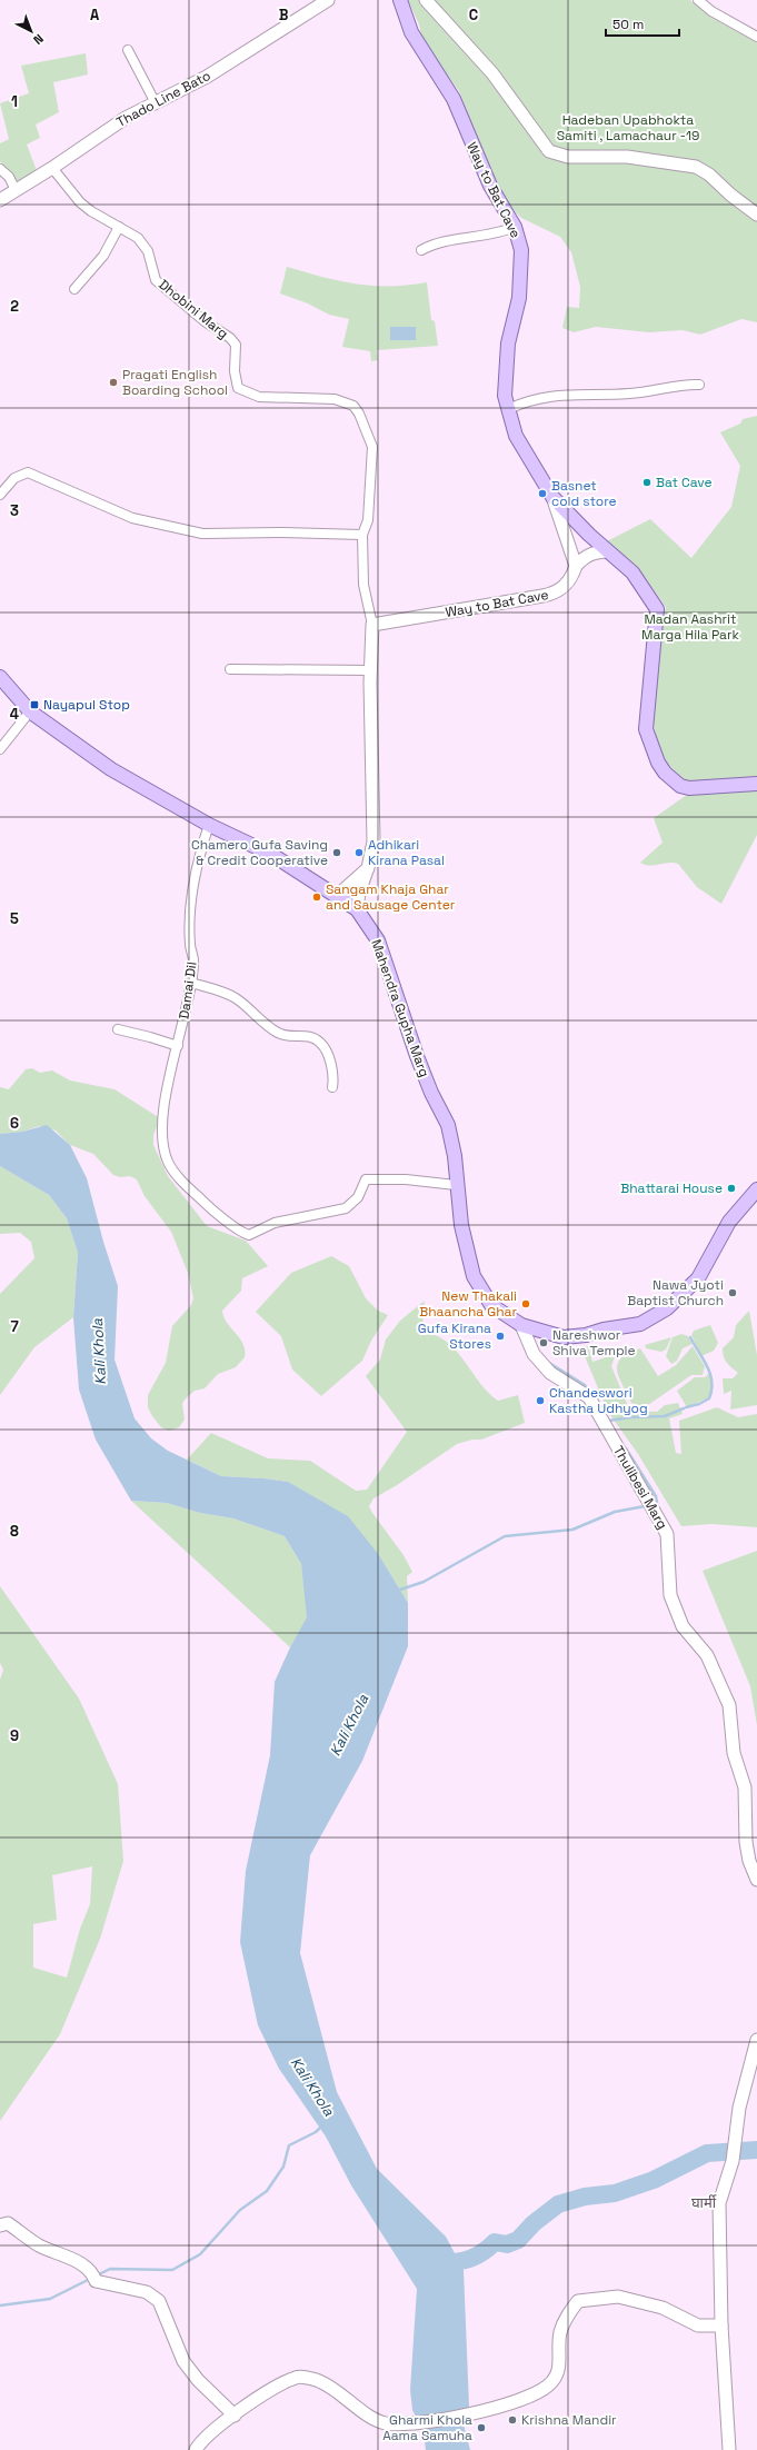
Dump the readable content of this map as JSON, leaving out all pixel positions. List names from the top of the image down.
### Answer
{
  "streets": {
    "main road": [
      "Thado Line Bato",
      "Way to Bat Cave",
      "Mahendra Gupha Marg",
      "Thulibesi Marg"
    ],
    "street": ["Dhobini Marg", "Damai Dil"]
  },
  "crossings": [
    ["Thado Line Bato", "Dhobini Marg"],
    ["Way to Bat Cave", "Dhobini Marg"],
    ["Damai Dil", "Mahendra Gupha Marg"],
    ["Mahendra Gupha Marg", "Thulibesi Marg"]
  ],
  "districts": ["घार्मी"],
  "water": ["Kali Khola"],
  "parks": ["Hadeban Upabhokta Samiti , Lamachaur -19", "Madan Aashrit Marga Hila Park"],
  "places": {
    "other": [
      "Pragati English Boarding School",
      "Bat Cave",
      "Basnet cold store",
      "Chamero Gufa Saving & Credit Cooperative",
      "Adhikari Kirana Pasal",
      "Sangam Khaja Ghar and Sausage Center",
      "Bhattarai House",
      "Nawa Jyoti Baptist Church",
      "New Thakali Bhaancha Ghar",
      "Gufa Kirana Stores",
      "Nareshwor Shiva Temple",
      "Chandeswori Kastha Udhyog",
      "Krishna Mandir",
      "Gharmi Khola Aama Samuha"
    ],
    "transit": ["Nayapul Stop"]
  },
  "scale_bar": "50 m",
  "north": "bottom right",
  "grid": {
    "columns": ["A", "B", "C"],
    "rows": [
      "1",
      "2",
      "3",
      "4",
      "5",
      "6",
      "7",
      "8",
      "9"
    ]
  }
}
